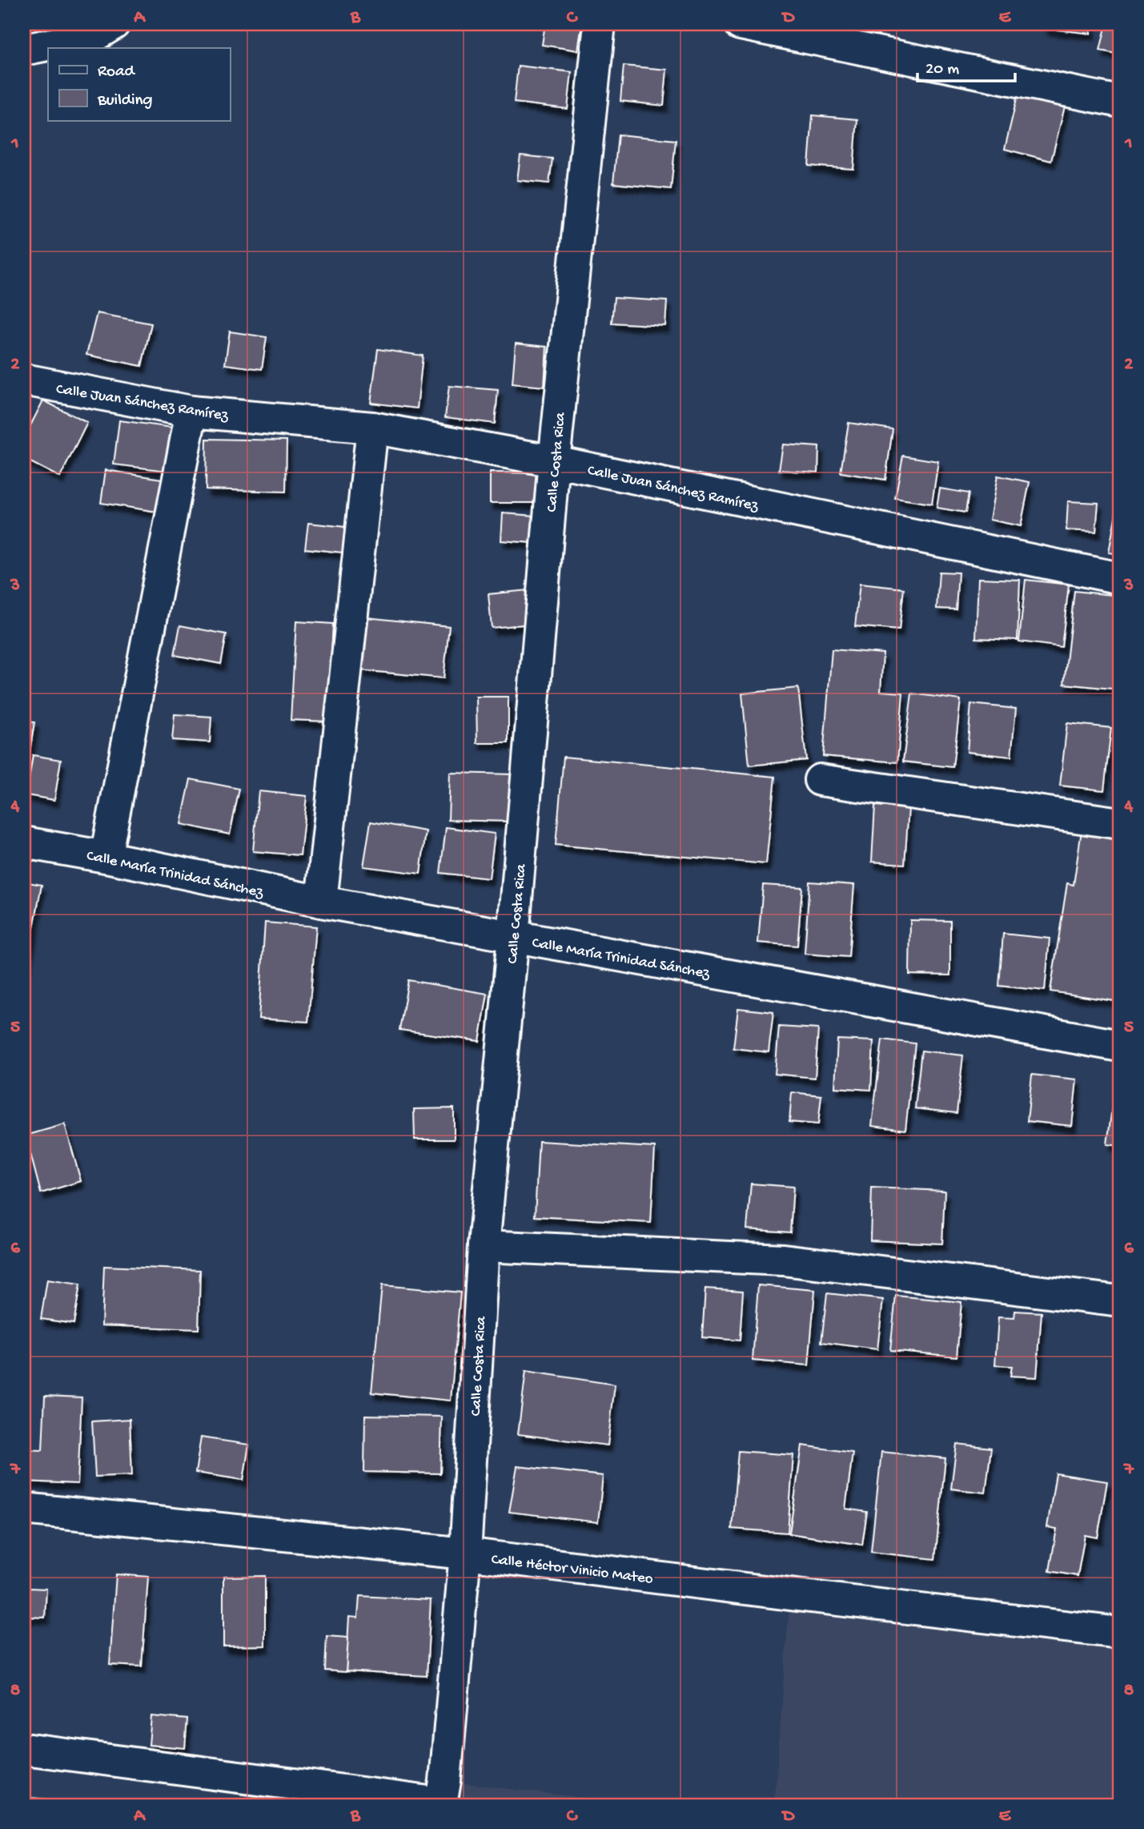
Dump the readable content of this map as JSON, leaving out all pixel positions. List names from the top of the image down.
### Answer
{
  "streets": {
    "street": [
      "Calle Juan Sánchez Ramírez",
      "Calle Costa Rica",
      "Calle María Trinidad Sánchez",
      "Calle Héctor Vinicio Mateo"
    ]
  },
  "crossings": [
    ["Calle Juan Sánchez Ramírez", "Calle Costa Rica"],
    ["Calle Costa Rica", "Calle María Trinidad Sánchez"],
    ["Calle Costa Rica", "Calle Héctor Vinicio Mateo"]
  ],
  "legend": ["Road", "Building"],
  "scale_bar": "20 m",
  "grid": {
    "columns": [
      "A",
      "B",
      "C",
      "D",
      "E"
    ],
    "rows": [
      "1",
      "2",
      "3",
      "4",
      "5",
      "6",
      "7",
      "8"
    ]
  }
}
